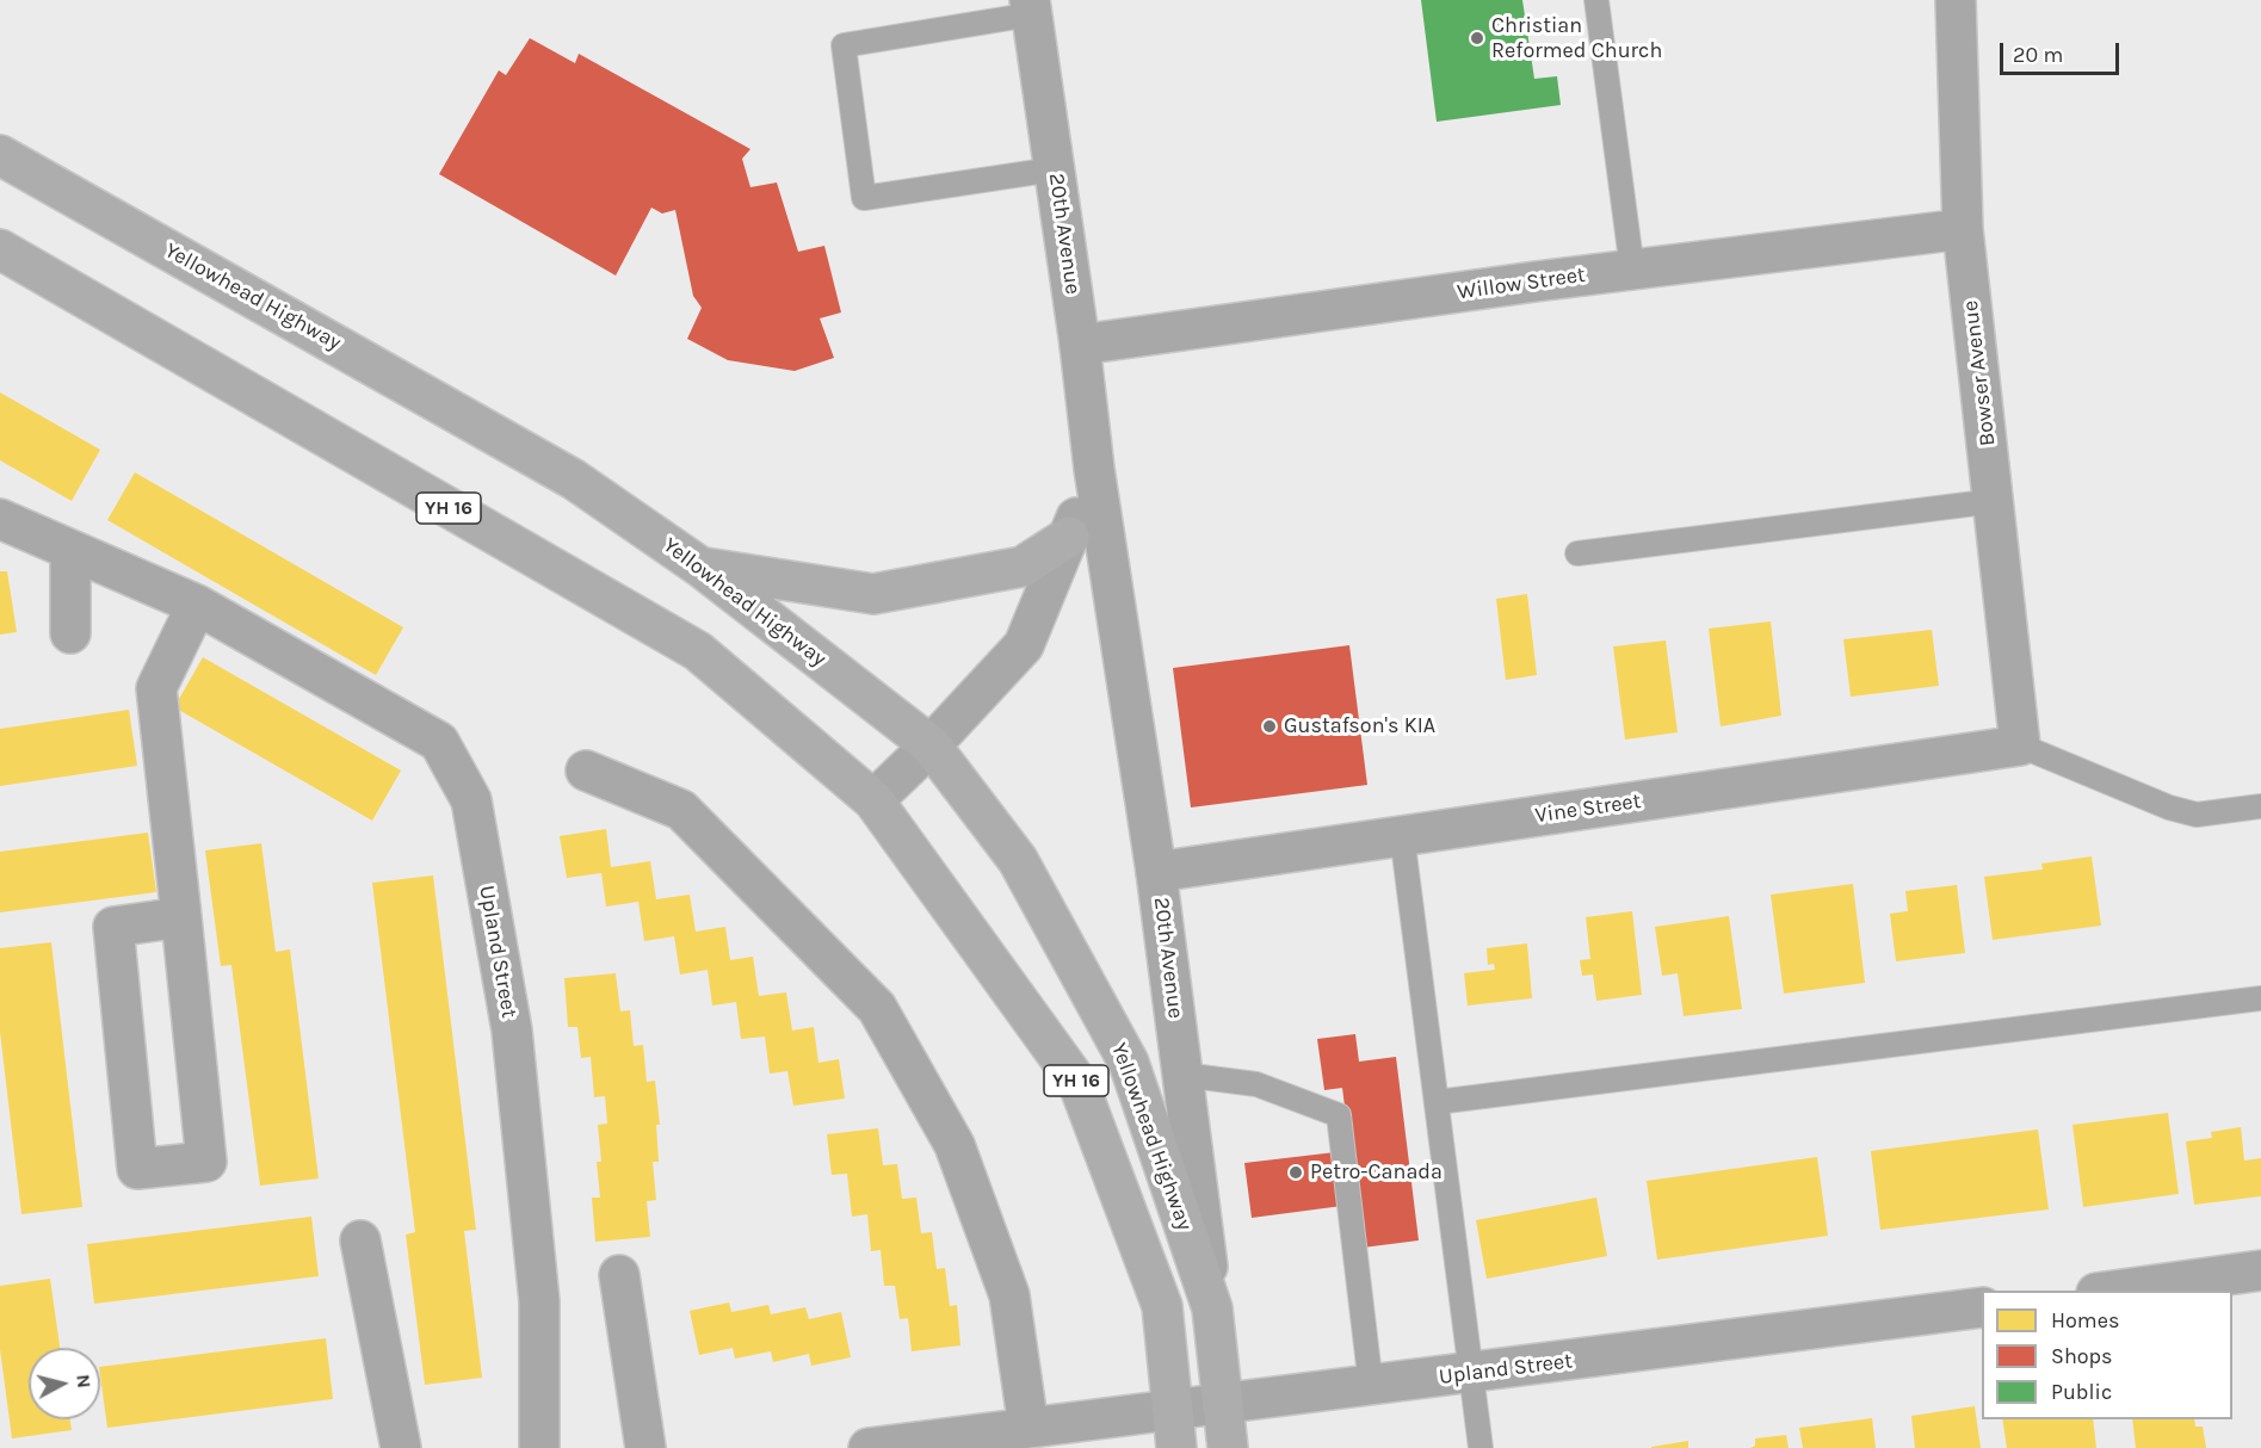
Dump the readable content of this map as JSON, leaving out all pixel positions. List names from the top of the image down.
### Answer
{
  "streets": {
    "highway": ["20th Avenue", "Yellowhead Highway", "YH 16"],
    "street": [
      "Willow Street",
      "Bowser Avenue",
      "Vine Street",
      "Upland Street"
    ]
  },
  "crossings": [
    ["20th Avenue", "Willow Street"],
    ["20th Avenue", "Yellowhead Highway"],
    ["20th Avenue", "YH 16"],
    ["20th Avenue", "Vine Street"],
    ["20th Avenue", "Upland Street"],
    ["Willow Street", "Bowser Avenue"],
    ["Bowser Avenue", "Vine Street"],
    ["YH 16", "Upland Street"]
  ],
  "places": ["Christian Reformed Church", "Gustafson's KIA", "Petro-Canada"],
  "legend": ["Homes", "Shops", "Public"],
  "scale_bar": "20 m",
  "north": "right"
}
